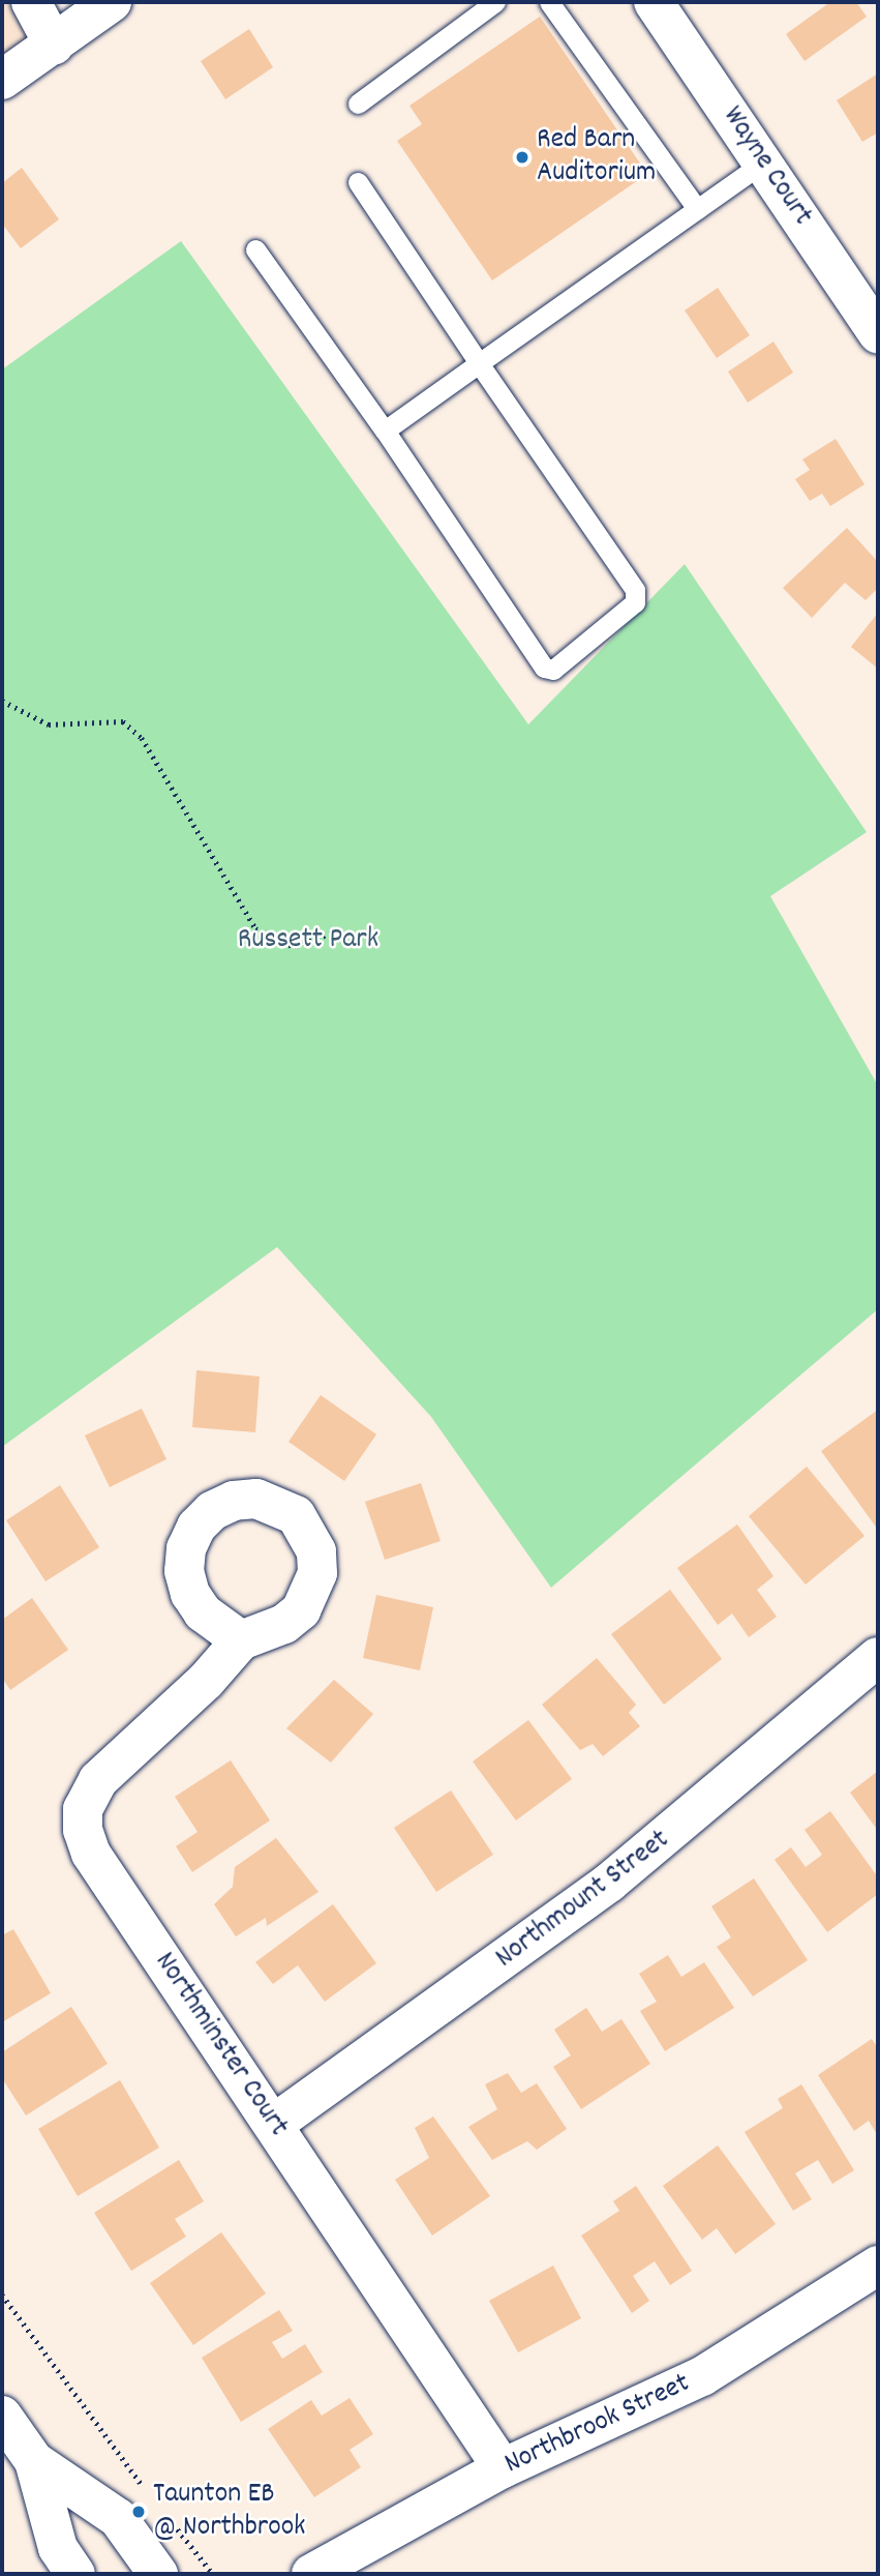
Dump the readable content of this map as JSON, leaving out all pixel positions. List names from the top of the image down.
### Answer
{
  "streets": {
    "street": [
      "Wayne Court",
      "Northmount Street",
      "Northminster Court",
      "Northbrook Street"
    ]
  },
  "crossings": [
    ["Northmount Street", "Northminster Court"],
    ["Northminster Court", "Northbrook Street"]
  ],
  "parks": ["Russett Park"],
  "places": ["Red Barn Auditorium", "Taunton EB @ Northbrook"]
}
